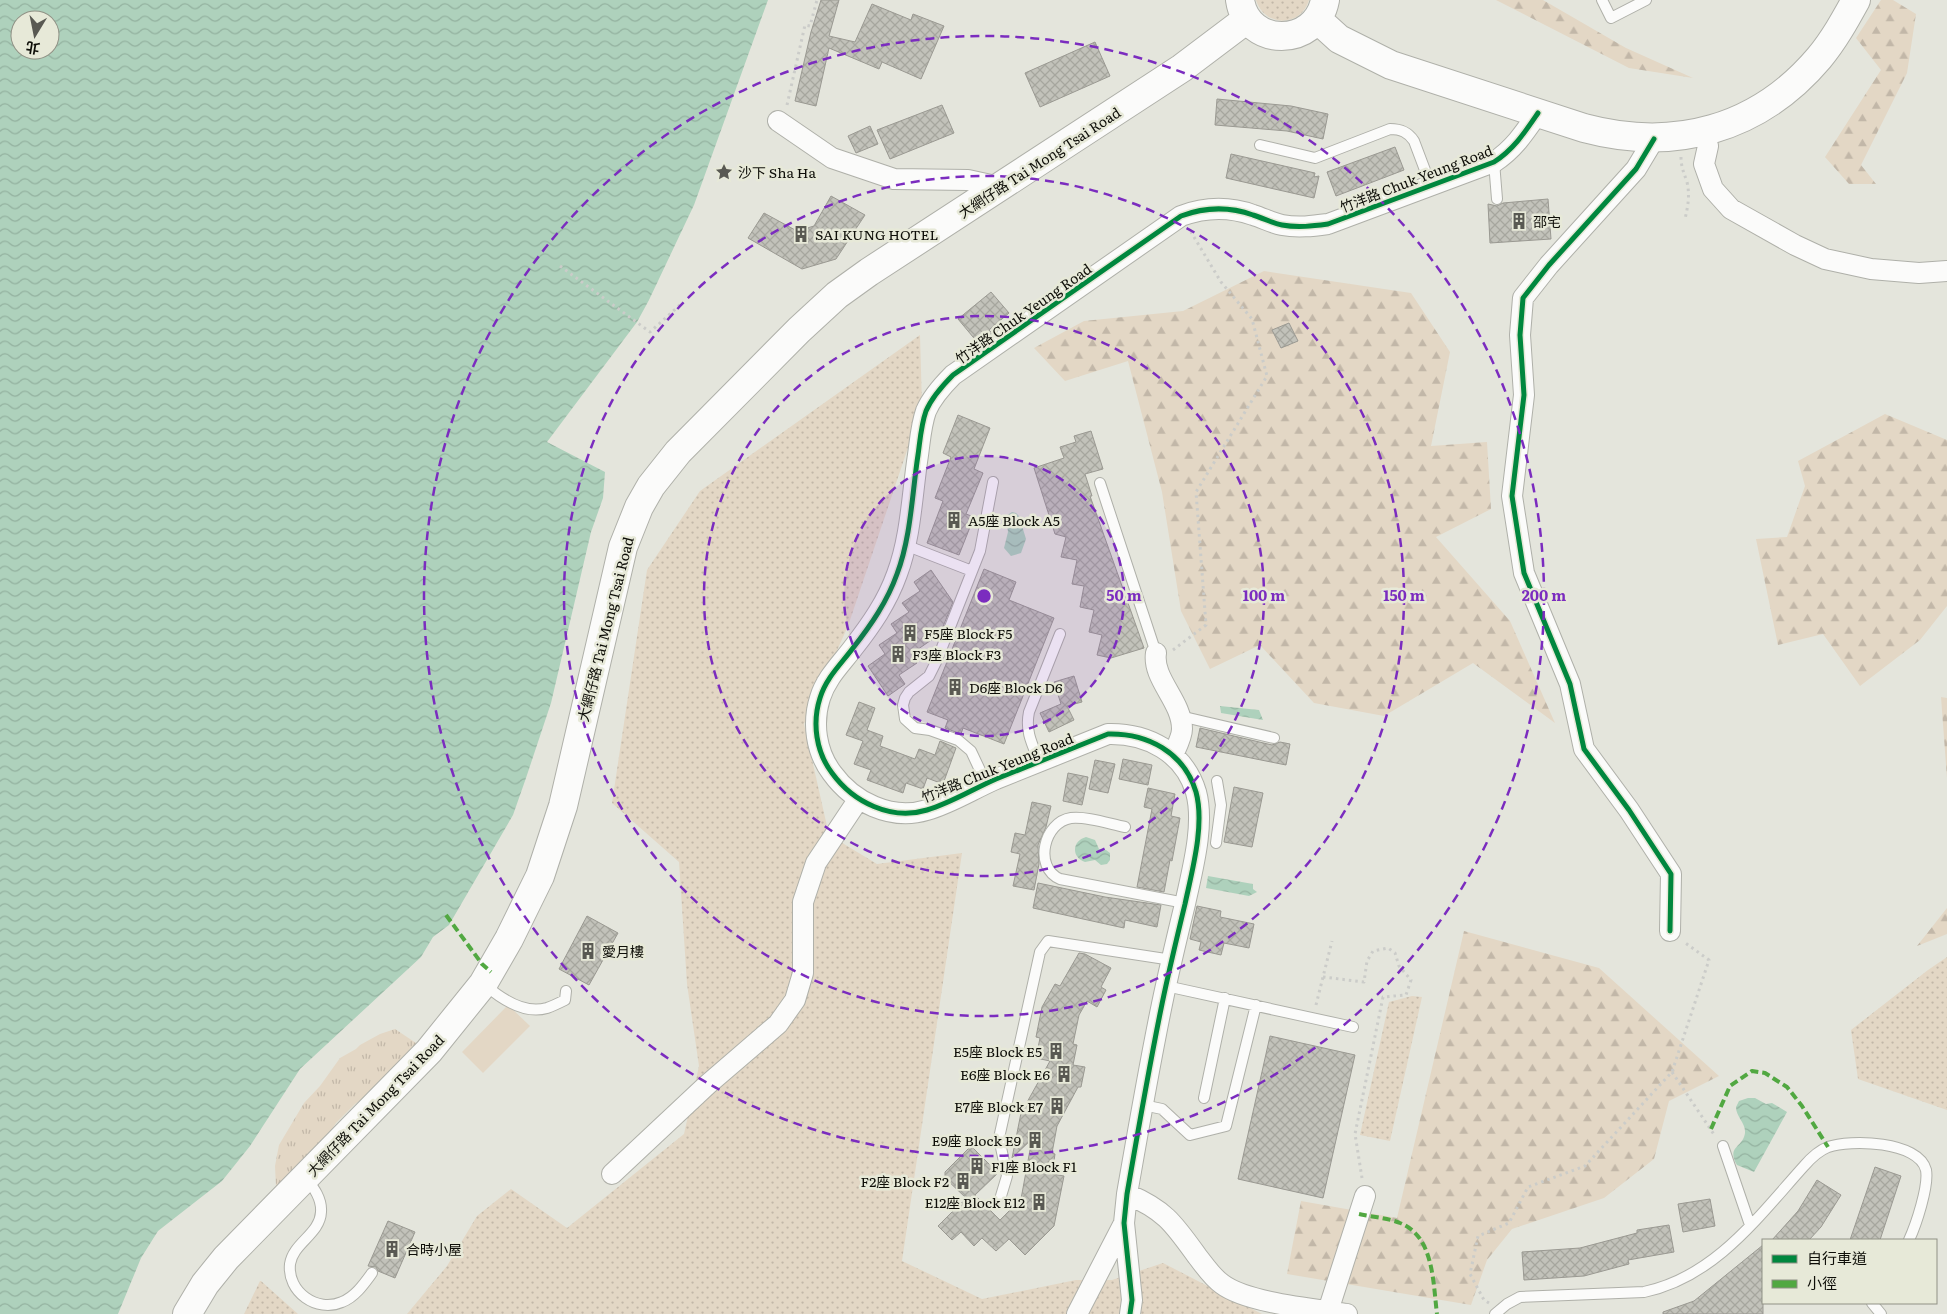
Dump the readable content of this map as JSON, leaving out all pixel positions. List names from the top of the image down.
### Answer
{
  "streets": {
    "main road": ["大網仔路 Tai Mong Tsai Road"],
    "street": ["竹洋路 Chuk Yeung Road"]
  },
  "places": {
    "place": ["沙下 Sha Ha"],
    "building": [
      "邵宅",
      "SAI KUNG HOTEL",
      "A5座 Block A5",
      "F5座 Block F5",
      "F3座 Block F3",
      "D6座 Block D6",
      "愛月樓",
      "E5座 Block E5",
      "E6座 Block E6",
      "E7座 Block E7",
      "E9座 Block E9",
      "F1座 Block F1",
      "F2座 Block F2",
      "E12座 Block E12",
      "合時小屋"
    ]
  },
  "legend": ["自行車道", "小徑"],
  "north": "bottom",
  "rings": [
    "50 m",
    "100 m",
    "150 m",
    "200 m"
  ]
}
